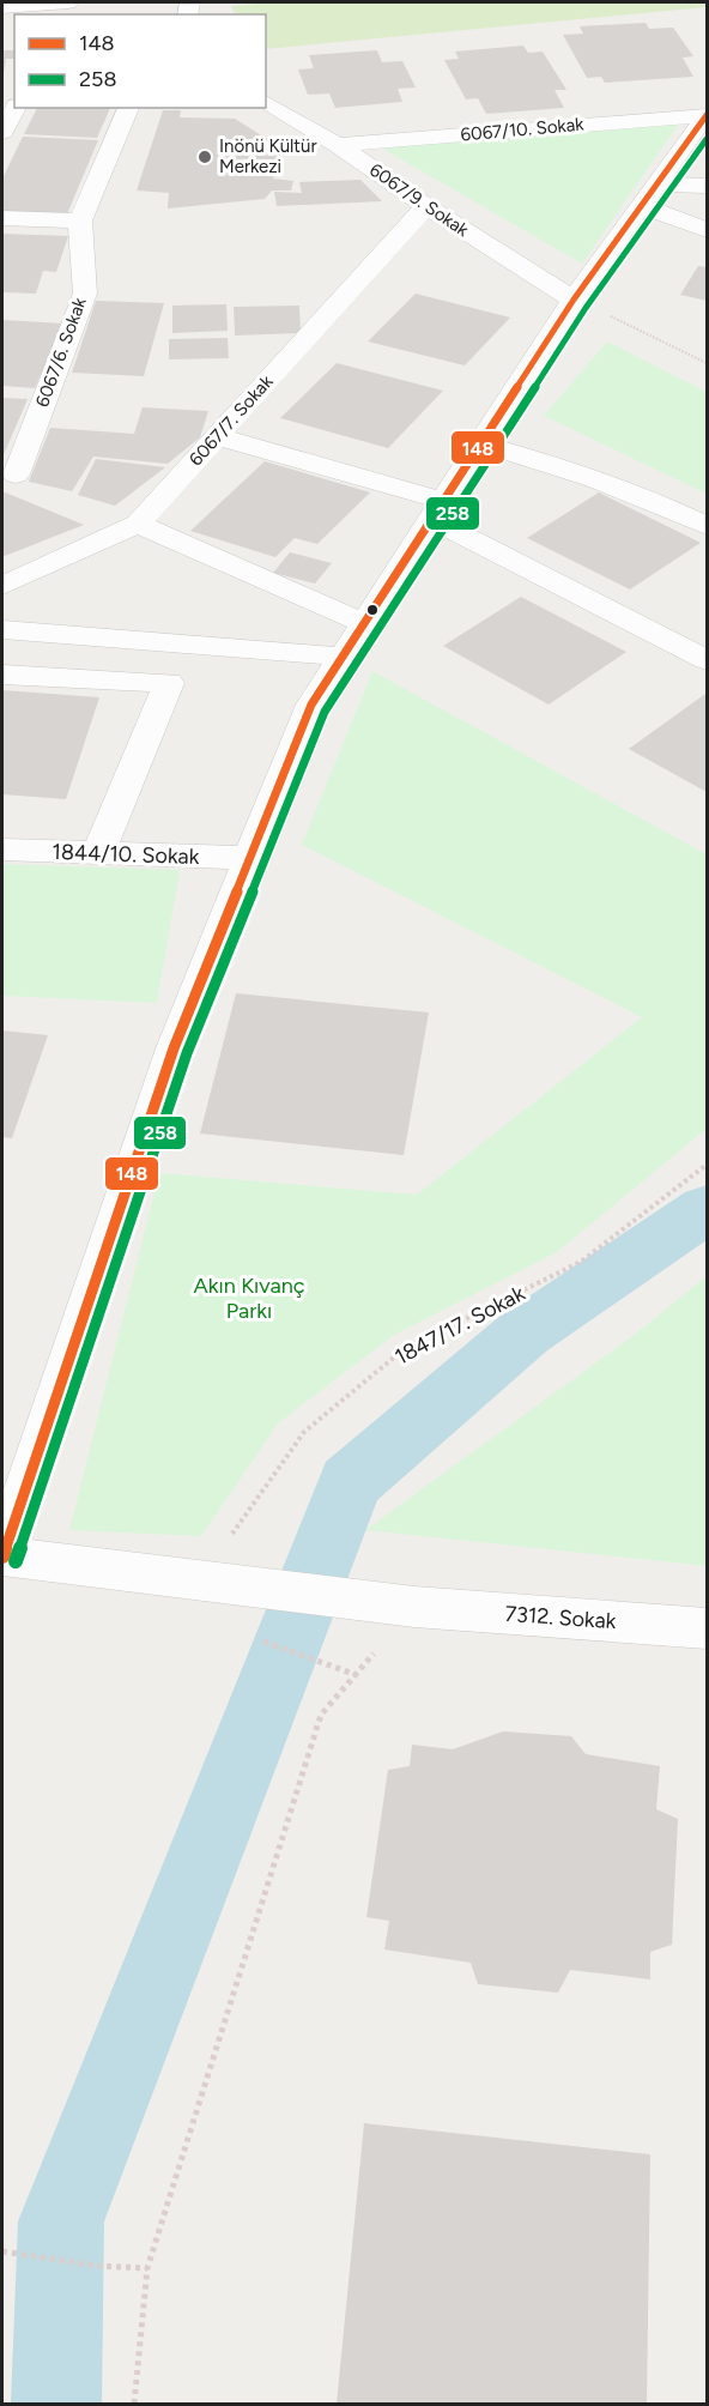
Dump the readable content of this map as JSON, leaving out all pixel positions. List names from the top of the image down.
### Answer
{
  "streets": {
    "street": [
      "6067/10. Sokak",
      "6067/9. Sokak",
      "6067/6. Sokak",
      "6067/7. Sokak",
      "1844/10. Sokak",
      "7312. Sokak"
    ],
    "path": ["1847/17. Sokak"]
  },
  "crossings": [
    ["6067/10. Sokak", "6067/9. Sokak"],
    ["6067/9. Sokak", "6067/7. Sokak"]
  ],
  "parks": ["Akın Kıvanç Parkı"],
  "places": ["Inönü Kültür Merkezi"],
  "lines": ["transit line 148", "transit line 258"],
  "legend": ["148", "258"]
}
